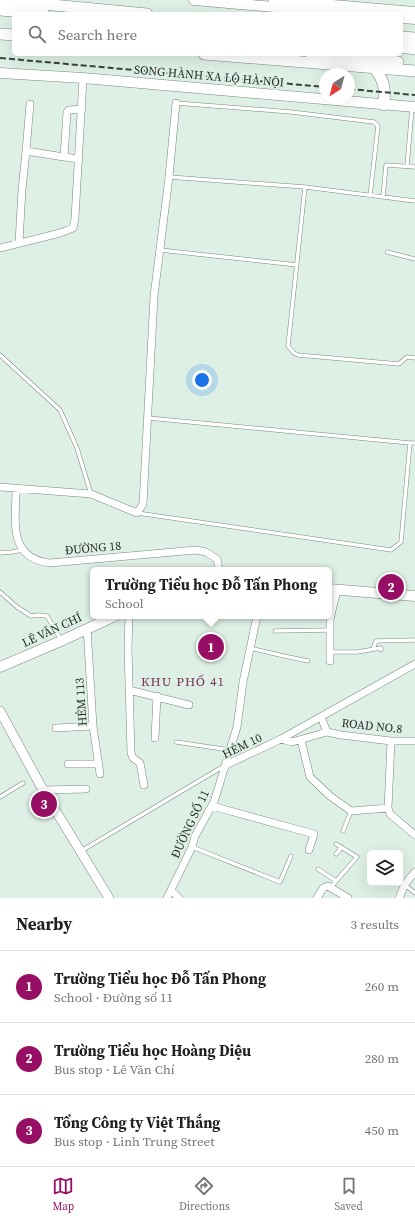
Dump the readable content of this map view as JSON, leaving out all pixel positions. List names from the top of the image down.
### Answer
{
  "streets": {
    "main road": ["SONG HÀNH XA LỘ HÀ NỘI", "LÊ VĂN CHÍ"],
    "street": [
      "ĐƯỜNG 18",
      "HẺM 113",
      "ROAD NO.8",
      "HẺM 10",
      "ĐƯỜNG SỐ 11"
    ]
  },
  "crossings": [
    ["LÊ VĂN CHÍ", "HẺM 113"],
    ["HẺM 10", "ĐƯỜNG SỐ 11"]
  ],
  "districts": ["KHU PHỐ 41"],
  "north": "bottom left",
  "page": {
    "search": "Search here",
    "popup": ["Trường Tiểu học Đỗ Tấn Phong", "School"],
    "pins": ["2", "1", "3"],
    "heading": ["Nearby", "3 results"],
    "list": [
      {
        "mark": "1",
        "name": "Trường Tiểu học Đỗ Tấn Phong",
        "note": "School · Đường số 11",
        "value": "260 m"
      },
      {
        "mark": "2",
        "name": "Trường Tiểu học Hoàng Diệu",
        "note": "Bus stop · Lê Văn Chí",
        "value": "280 m"
      },
      {
        "mark": "3",
        "name": "Tổng Công ty Việt Thắng",
        "note": "Bus stop · Linh Trung Street",
        "value": "450 m"
      }
    ],
    "nav": ["Map", "Directions", "Saved"]
  }
}
